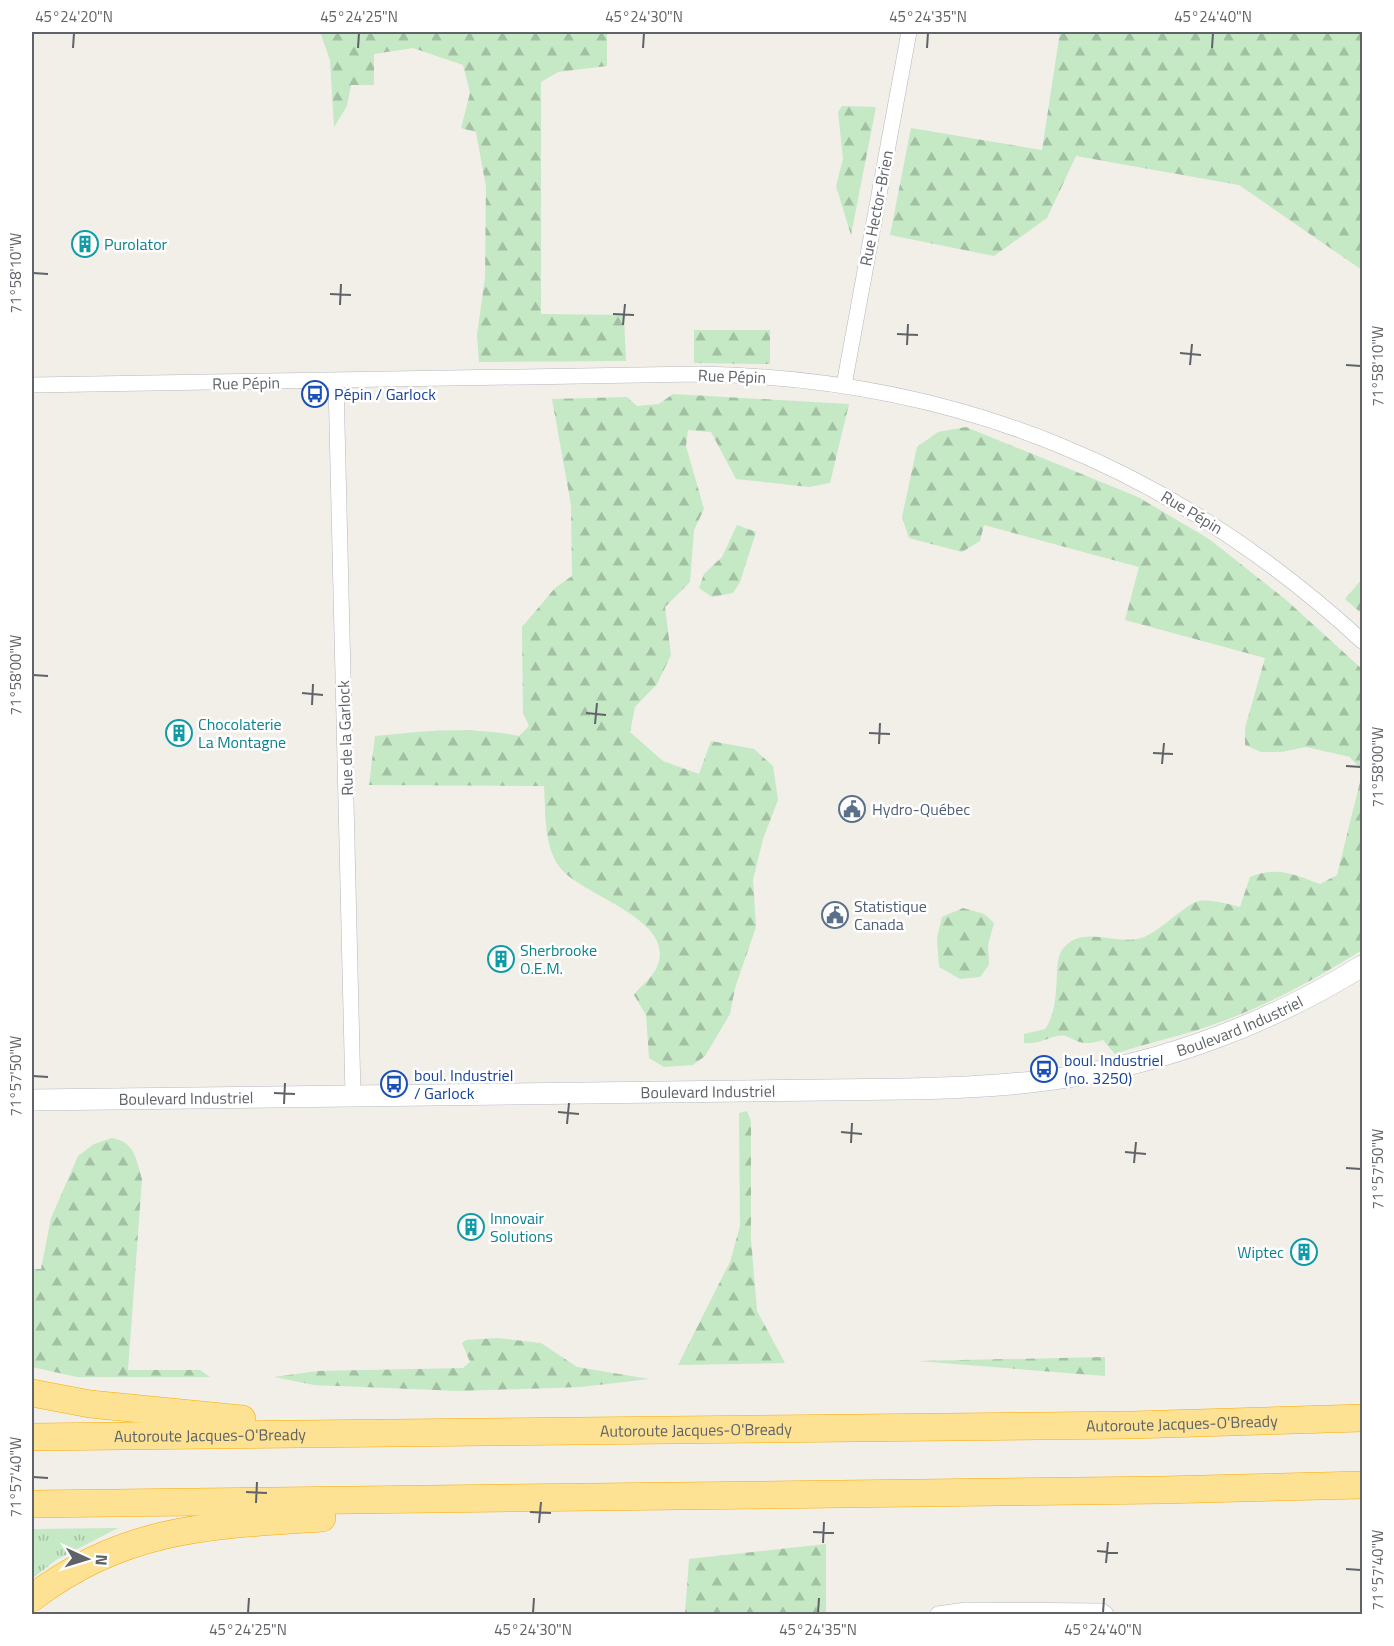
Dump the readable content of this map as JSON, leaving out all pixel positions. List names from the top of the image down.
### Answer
{
  "streets": {
    "highway": ["Autoroute Jacques-O'Bready"],
    "street": [
      "Rue Hector-Brien",
      "Rue Pépin",
      "Rue de la Garlock",
      "Boulevard Industriel"
    ]
  },
  "crossings": [
    ["Rue Hector-Brien", "Rue Pépin"],
    ["Rue Pépin", "Rue de la Garlock"],
    ["Rue de la Garlock", "Boulevard Industriel"]
  ],
  "places": {
    "building": [
      "Purolator",
      "Chocolaterie La Montagne",
      "Sherbrooke O.E.M.",
      "Innovair Solutions",
      "Wiptec"
    ],
    "bus stop": ["Pépin / Garlock", "boul. Industriel (no. 3250)", "boul. Industriel / Garlock"],
    "public building": ["Hydro-Québec", "Statistique Canada"]
  },
  "north": "right",
  "coordinates": [
    "45°24'20\"N",
    "45°24'25\"N",
    "45°24'30\"N",
    "45°24'35\"N",
    "45°24'40\"N",
    "71°58'10\"W",
    "71°58'00\"W",
    "71°57'50\"W",
    "71°57'40\"W"
  ]
}
